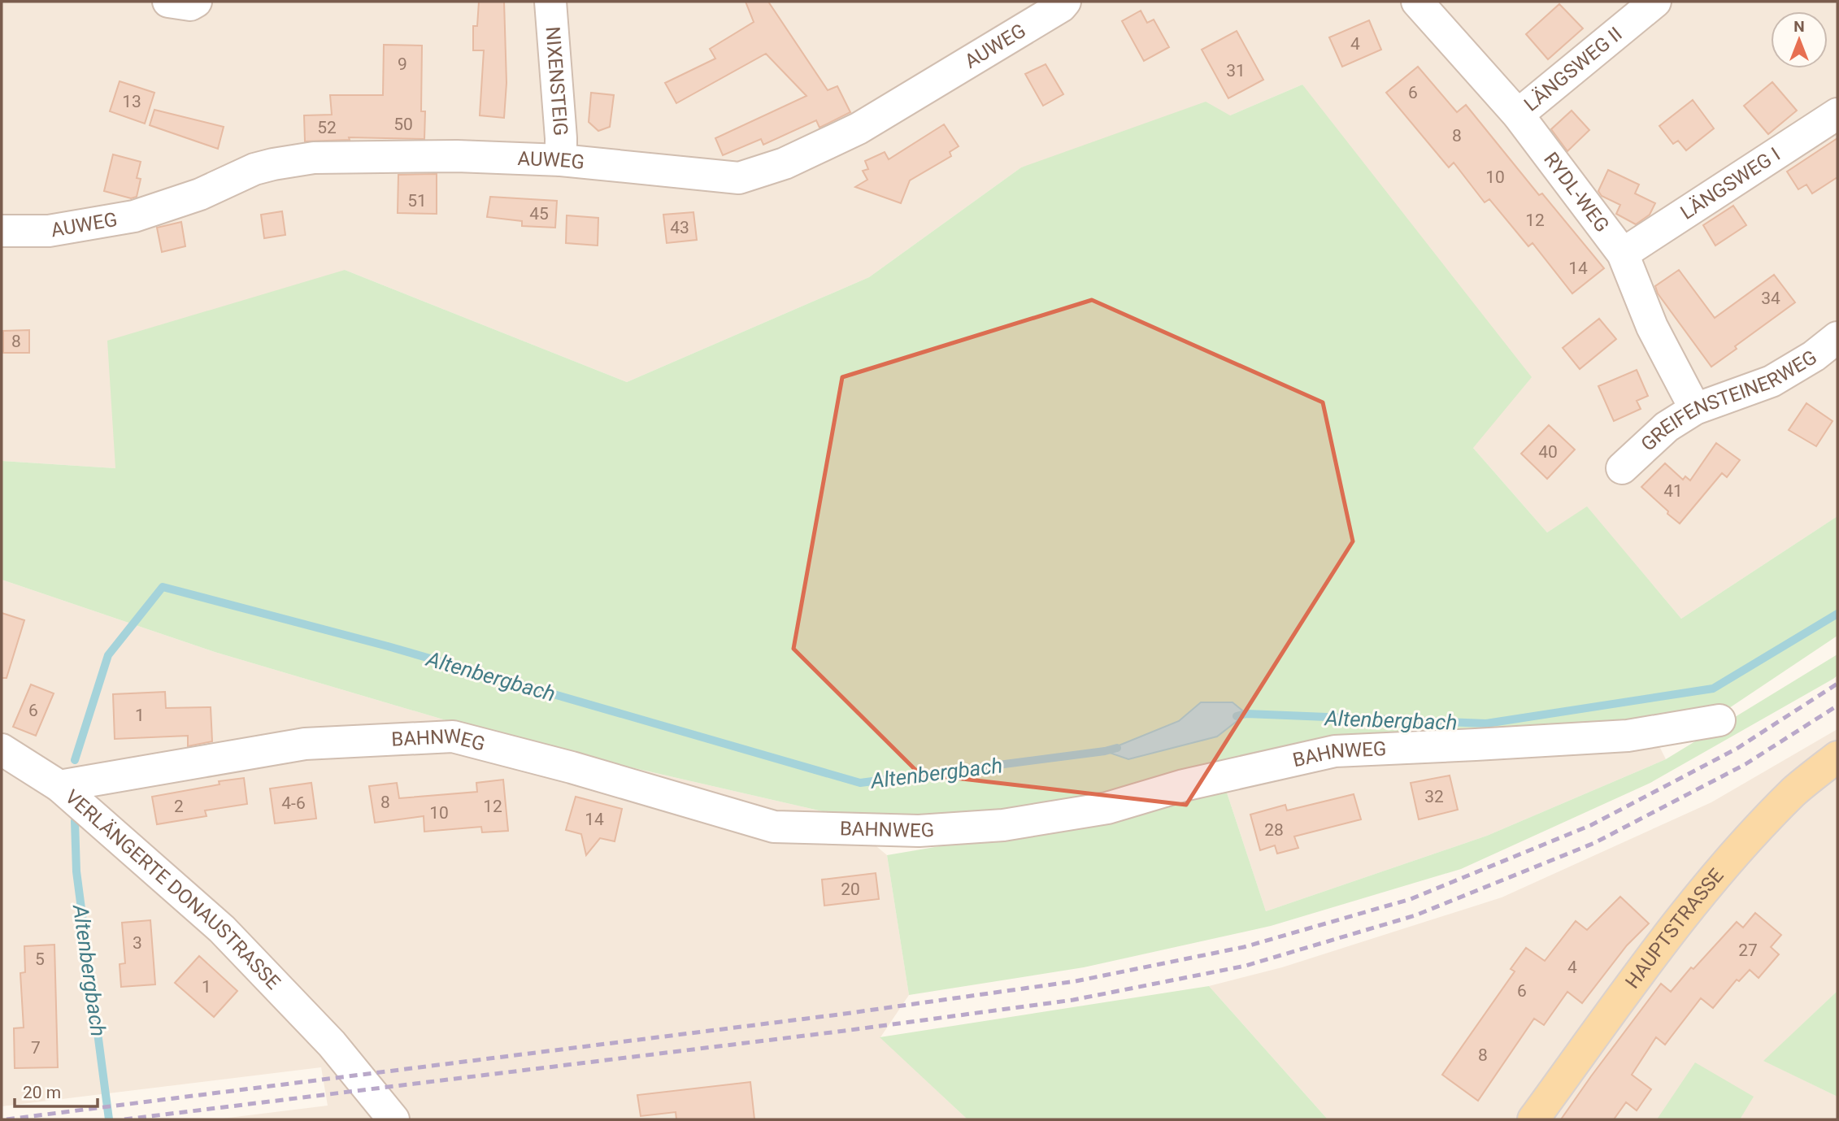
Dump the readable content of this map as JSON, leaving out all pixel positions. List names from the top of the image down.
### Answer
{
  "streets": {
    "main road": ["HAUPTSTRASSE"],
    "street": [
      "AUWEG",
      "LÄNGSWEG II",
      "NIXENSTEIG",
      "LÄNGSWEG I",
      "RYDL-WEG",
      "GREIFENSTEINERWEG",
      "BAHNWEG",
      "VERLÄNGERTE DONAUSTRASSE"
    ]
  },
  "crossings": [
    ["AUWEG", "NIXENSTEIG"],
    ["LÄNGSWEG II", "RYDL-WEG"],
    ["LÄNGSWEG I", "RYDL-WEG"],
    ["RYDL-WEG", "GREIFENSTEINERWEG"],
    ["BAHNWEG", "VERLÄNGERTE DONAUSTRASSE"]
  ],
  "water": ["Altenbergbach"],
  "house_numbers": [
    "4",
    "9",
    "31",
    "6",
    "13",
    "50",
    "52",
    "8",
    "10",
    "51",
    "45",
    "12",
    "43",
    "14",
    "34",
    "8",
    "40",
    "41",
    "6",
    "1",
    "32",
    "8",
    "4-6",
    "2",
    "12",
    "10",
    "14",
    "28",
    "20",
    "3",
    "27",
    "5",
    "4",
    "1",
    "6",
    "7",
    "8"
  ],
  "scale_bar": "20 m",
  "north": "top"
}
